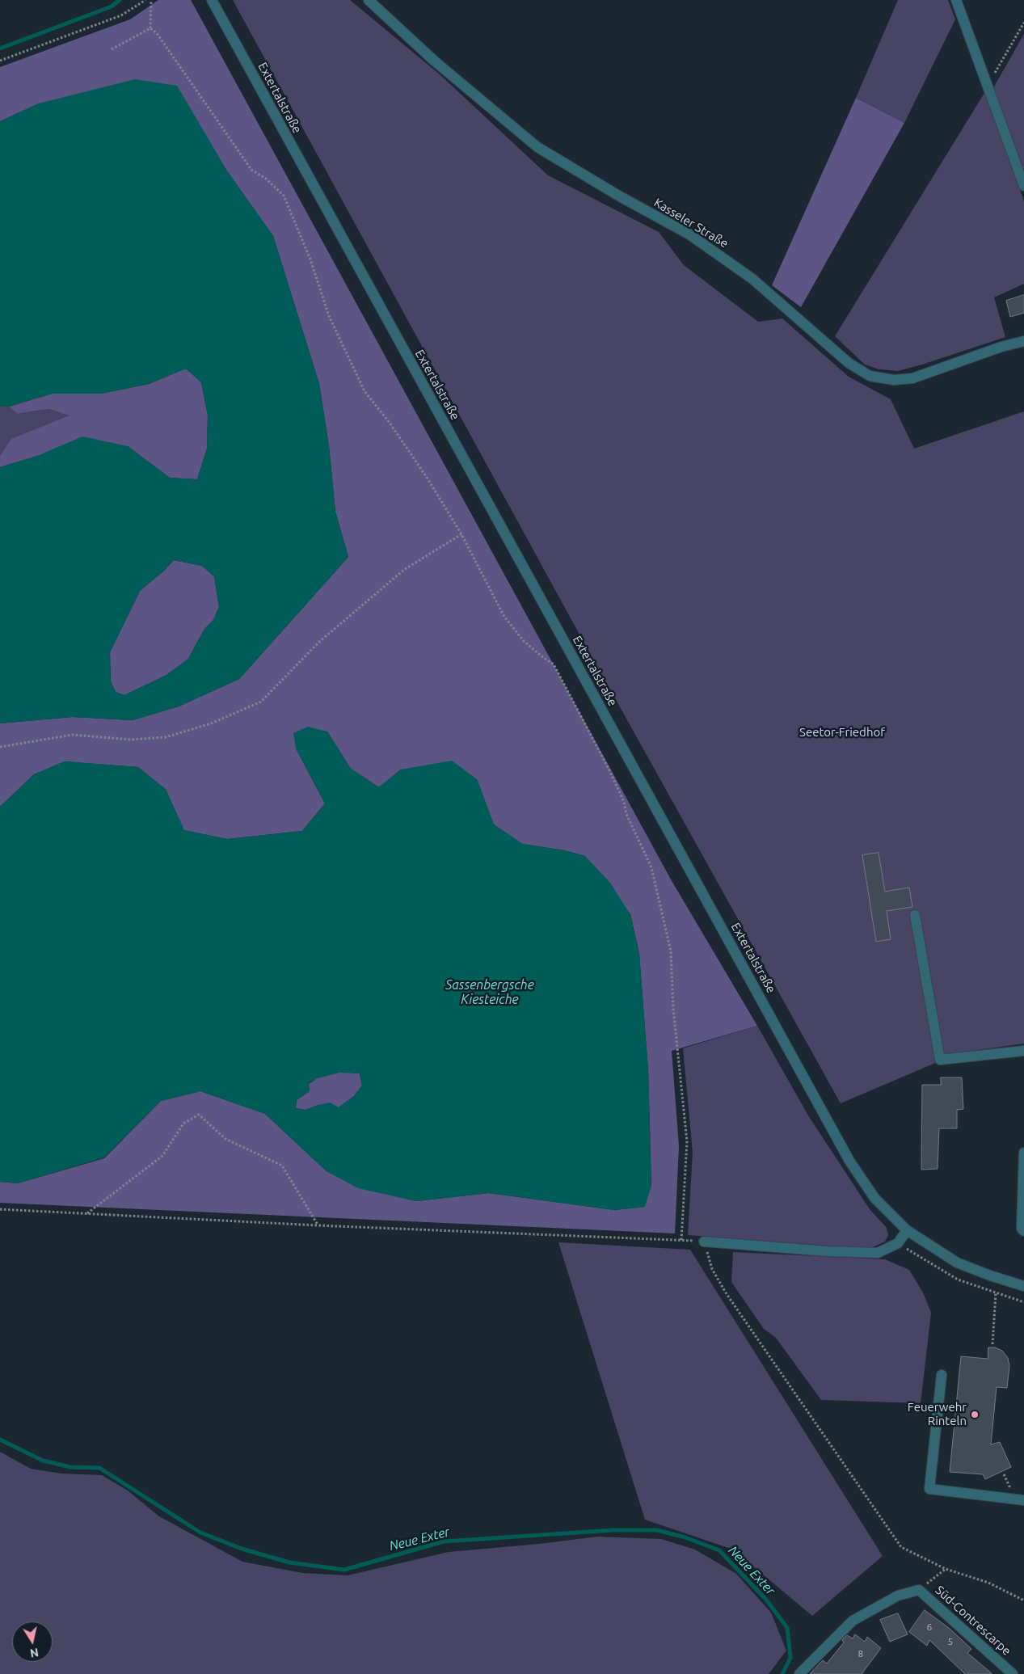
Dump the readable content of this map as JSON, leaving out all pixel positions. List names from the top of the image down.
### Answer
{
  "streets": {
    "street": ["Extertalstraße", "Kasseler Straße", "Süd-Contrescarpe"]
  },
  "water": ["Sassenbergsche Kiesteiche", "Neue Exter"],
  "parks": ["Seetor-Friedhof"],
  "places": ["Feuerwehr Rinteln"],
  "house_numbers": ["6", "5", "8"],
  "north": "bottom"
}
